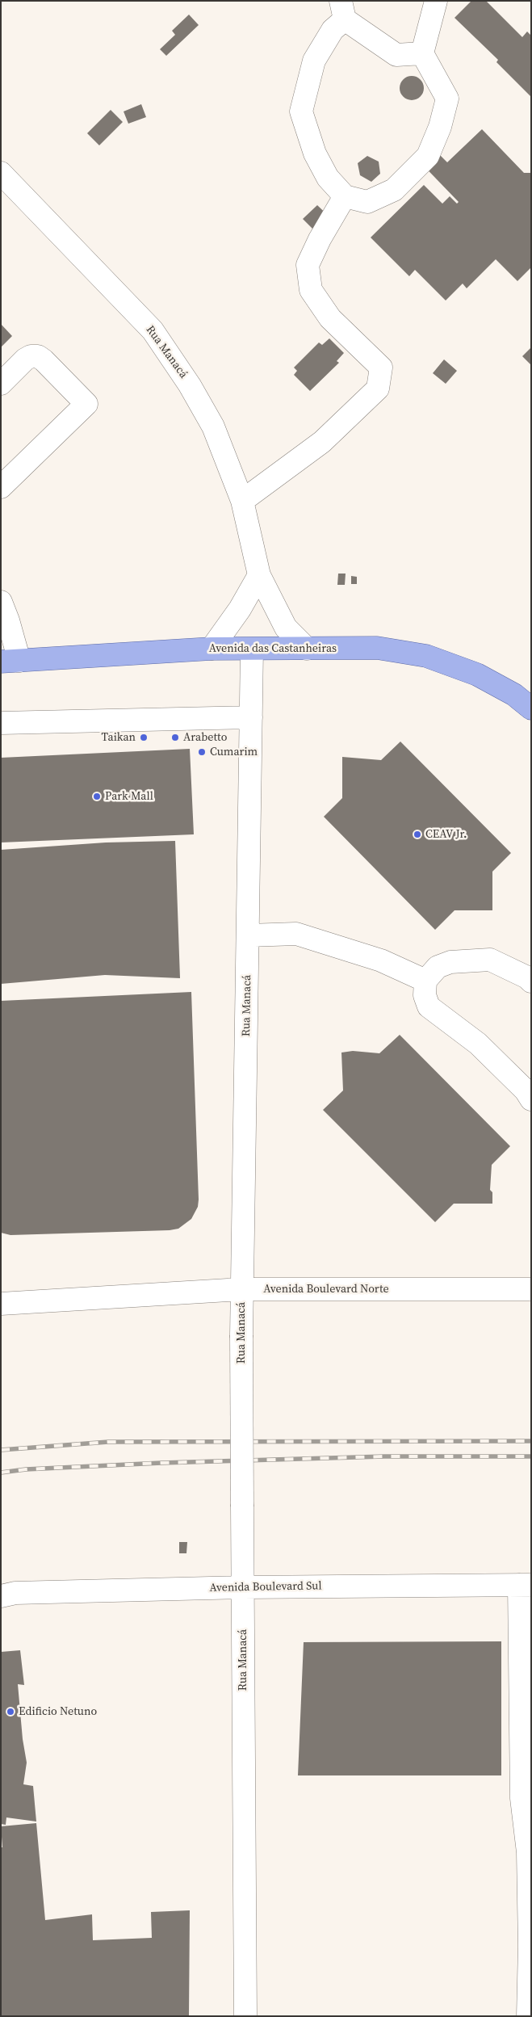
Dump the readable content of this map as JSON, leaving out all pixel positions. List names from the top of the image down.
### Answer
{
  "streets": {
    "main road": ["Avenida das Castanheiras"],
    "street": ["Rua Manacá", "Avenida Boulevard Norte", "Avenida Boulevard Sul"]
  },
  "crossings": [
    ["Rua Manacá", "Avenida das Castanheiras"],
    ["Rua Manacá", "Avenida Boulevard Norte"],
    ["Rua Manacá", "Avenida Boulevard Sul"]
  ],
  "places": [
    "Taikan",
    "Arabetto",
    "Cumarim",
    "Park Mall",
    "CEAV Jr.",
    "Edificio Netuno"
  ]
}
